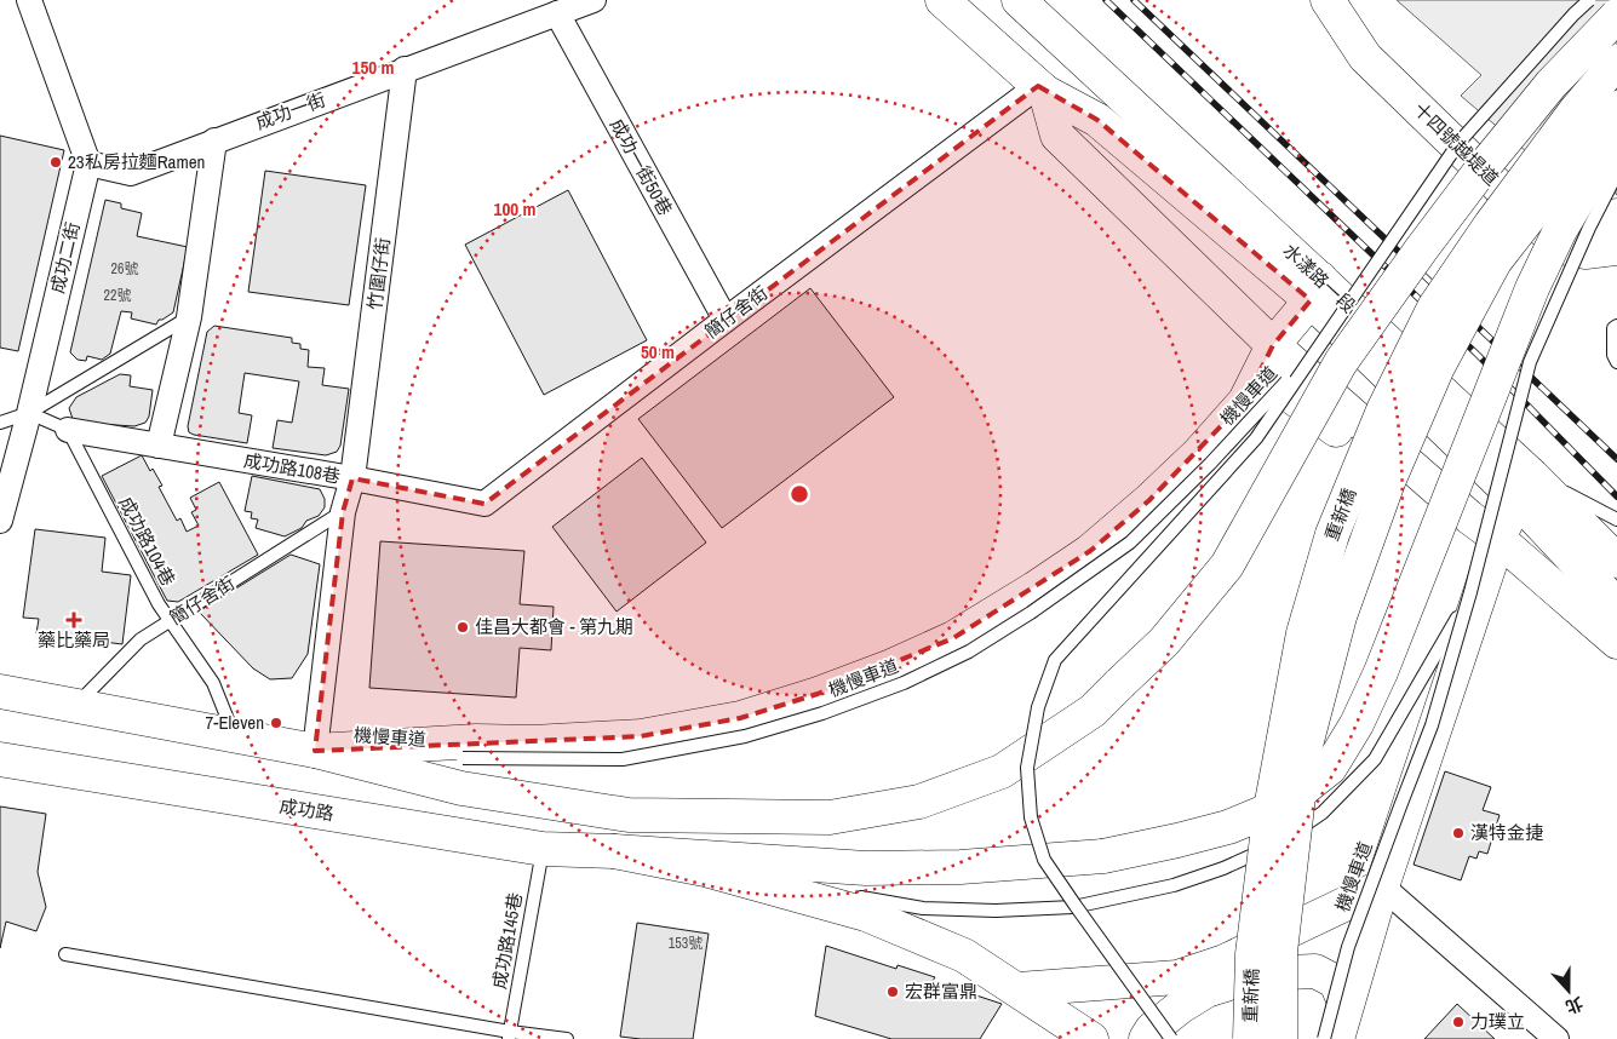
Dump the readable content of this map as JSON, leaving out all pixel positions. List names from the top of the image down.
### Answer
{
  "streets": {
    "main road": [
      "十四號越堤道",
      "水漾路一段",
      "重新橋",
      "成功路"
    ],
    "street": [
      "成功一街",
      "成功一街50巷",
      "成功二街",
      "竹圍仔街",
      "簡仔舍街",
      "成功路108巷"
    ],
    "lane": ["機慢車道", "成功路104巷", "成功路145巷"]
  },
  "crossings": [
    ["成功一街", "成功一街50巷"],
    ["成功一街", "成功二街"],
    ["成功一街", "竹圍仔街"],
    ["成功一街50巷", "簡仔舍街"],
    ["竹圍仔街", "簡仔舍街"],
    ["竹圍仔街", "成功路108巷"],
    ["水漾路一段", "簡仔舍街"],
    ["簡仔舍街", "成功路108巷"],
    ["簡仔舍街", "成功路104巷"],
    ["機慢車道", "成功路108巷"],
    ["成功路108巷", "成功路104巷"],
    ["成功路", "成功路145巷"]
  ],
  "places": {
    "other": [
      "23私房拉麵Ramen",
      "佳昌大都會 - 第九期",
      "7-Eleven",
      "漢特金捷",
      "宏群富鼎",
      "力璞立"
    ],
    "health": ["藥比藥局"]
  },
  "house_numbers": ["26號", "22號", "153號"],
  "north": "bottom",
  "rings": ["150 m", "100 m", "50 m"]
}
